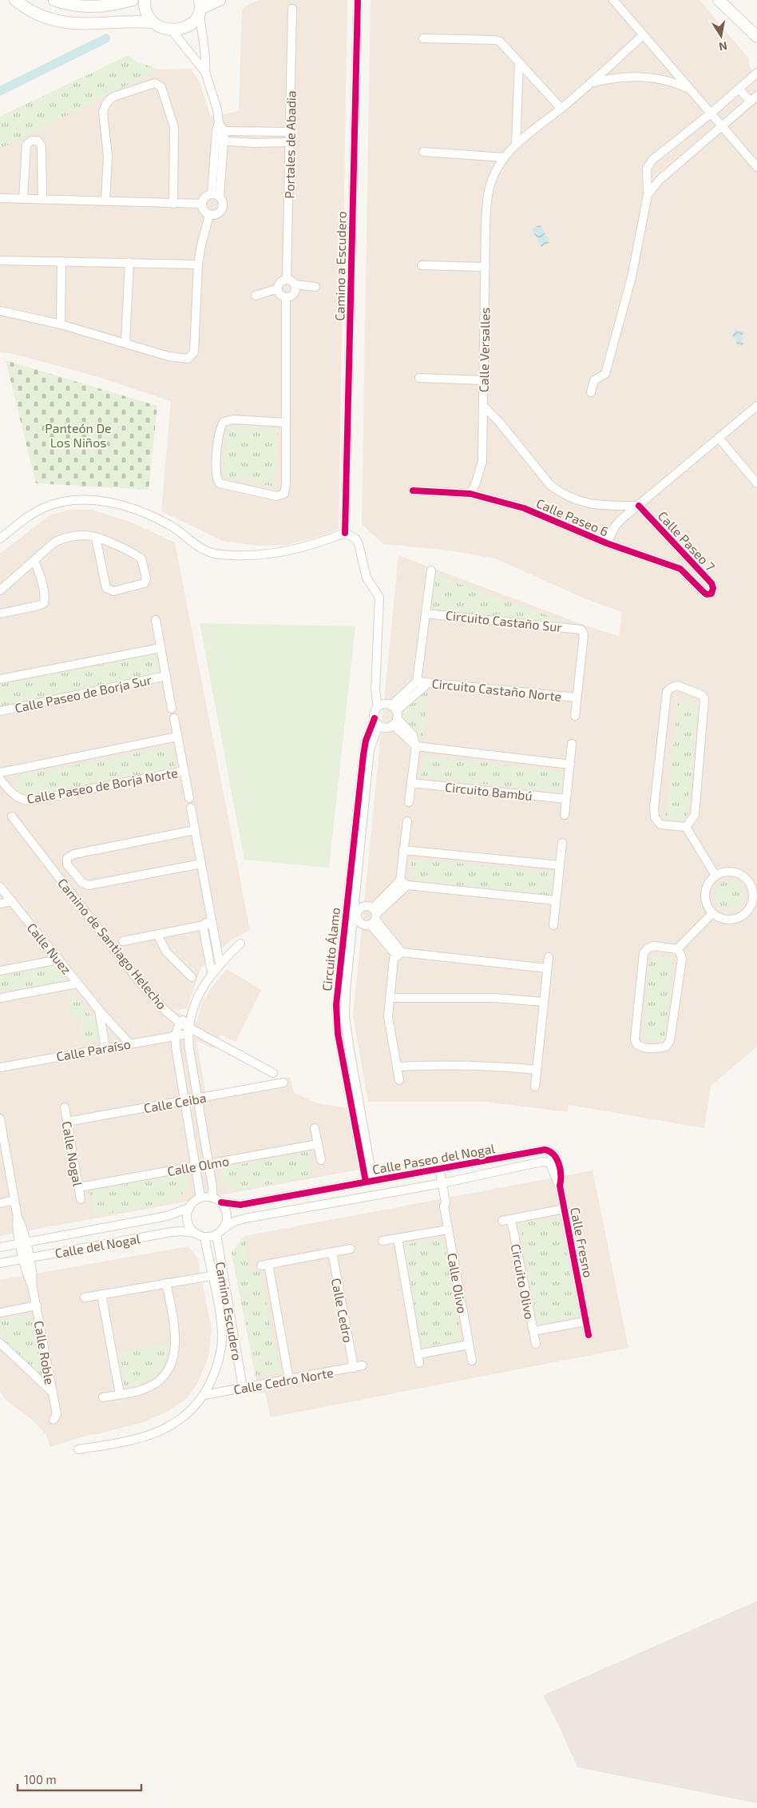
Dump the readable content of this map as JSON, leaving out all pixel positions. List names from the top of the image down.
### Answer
{
  "streets": {
    "street": [
      "Portales de Abadia",
      "Camino a Escudero",
      "Calle Versalles",
      "Calle Paseo 6",
      "Calle Paseo 7",
      "Circuito Castaño Sur",
      "Circuito Castaño Norte",
      "Calle Paseo de Borja Sur",
      "Calle Paseo de Borja Norte",
      "Circuito Bambú",
      "Camino de Santiago Helecho",
      "Calle Nuez",
      "Circuito Álamo",
      "Calle Paraíso",
      "Calle Ceiba",
      "Calle Nogal",
      "Calle Paseo del Nogal",
      "Calle Olmo",
      "Calle Fresno",
      "Calle del Nogal",
      "Circuito Olivo",
      "Calle Olivo",
      "Calle Cedro",
      "Camino Escudero",
      "Calle Roble",
      "Calle Cedro Norte"
    ]
  },
  "crossings": [
    ["Calle Versalles", "Calle Paseo 7"],
    ["Calle Paseo 6", "Calle Paseo 7"],
    ["Circuito Castaño Sur", "Circuito Castaño Norte"],
    ["Camino de Santiago Helecho", "Calle Paraíso"],
    ["Calle Nuez", "Calle Paraíso"],
    ["Circuito Álamo", "Calle Paseo del Nogal"],
    ["Calle Ceiba", "Calle Nogal"],
    ["Calle Nogal", "Calle Olmo"],
    ["Calle Paseo del Nogal", "Calle Fresno"],
    ["Calle Paseo del Nogal", "Calle del Nogal"],
    ["Calle Paseo del Nogal", "Calle Olivo"],
    ["Calle Paseo del Nogal", "Camino Escudero"],
    ["Calle del Nogal", "Camino Escudero"],
    ["Calle del Nogal", "Calle Roble"],
    ["Calle Cedro", "Calle Cedro Norte"],
    ["Camino Escudero", "Calle Cedro Norte"]
  ],
  "parks": ["Panteón De Los Niños"],
  "scale_bar": "100 m",
  "north": "bottom"
}
